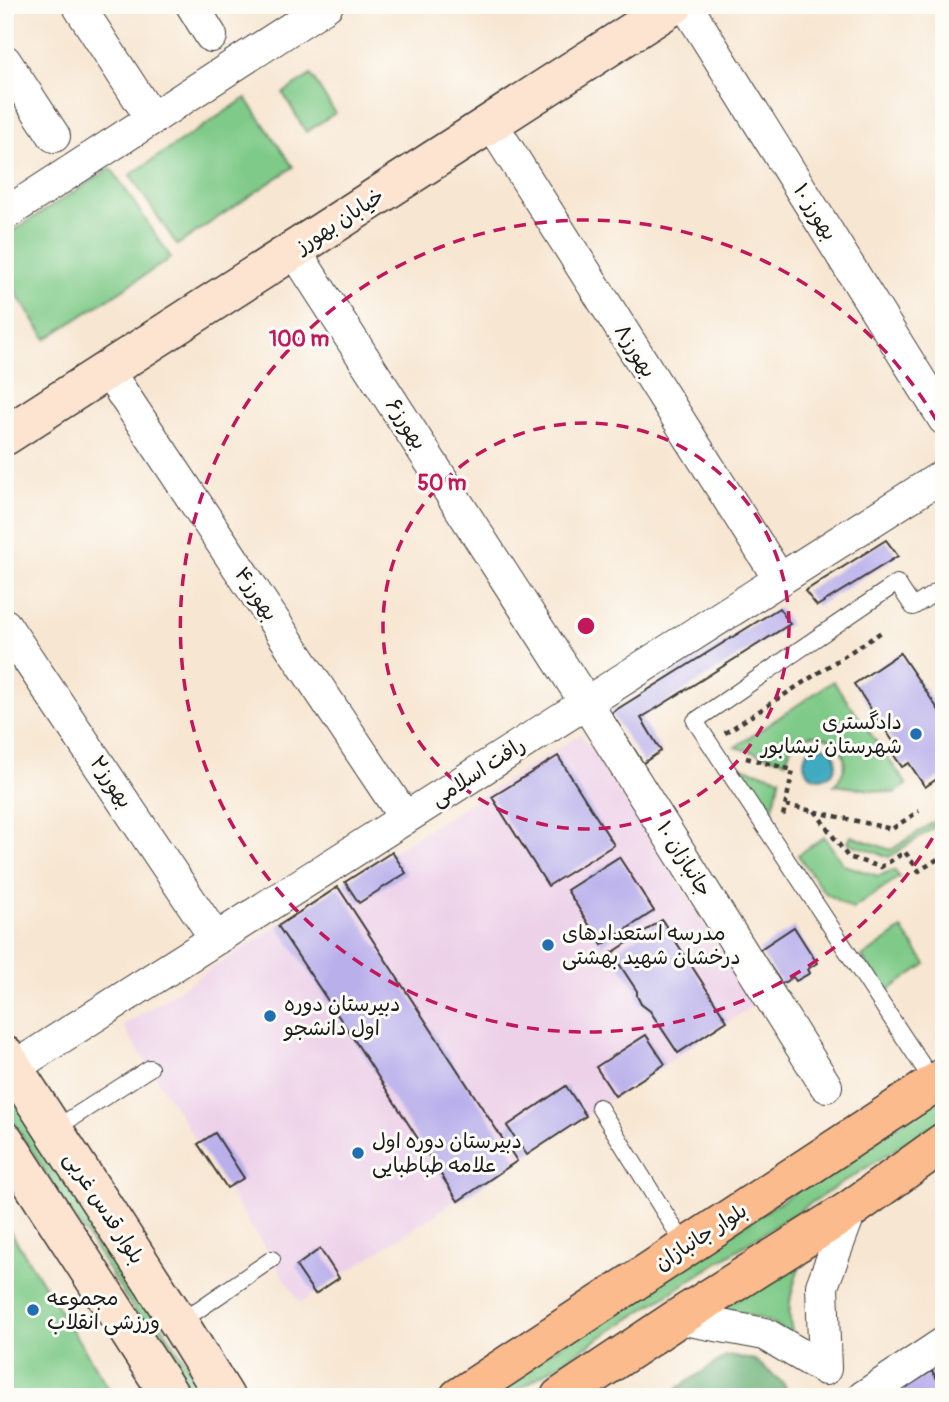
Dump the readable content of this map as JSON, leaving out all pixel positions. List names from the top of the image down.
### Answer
{
  "streets": {
    "main road": ["بلوار جانبازان"],
    "street": [
      "بهورز ۱۰",
      "خیابان بهورز",
      "بهورز۸",
      "بهورز۶",
      "بهورز۴",
      "رافت اسلامی",
      "بهورز۲",
      "جانبازان ۱۰",
      "بلوار قدس غربی"
    ]
  },
  "crossings": [
    ["خیابان بهورز", "بهورز۸"],
    ["خیابان بهورز", "بهورز۶"],
    ["خیابان بهورز", "بهورز۴"],
    ["بهورز۸", "رافت اسلامی"],
    ["بهورز۶", "رافت اسلامی"],
    ["بهورز۶", "جانبازان ۱۰"],
    ["بهورز۴", "رافت اسلامی"],
    ["رافت اسلامی", "بهورز۲"],
    ["رافت اسلامی", "جانبازان ۱۰"],
    ["رافت اسلامی", "بلوار قدس غربی"]
  ],
  "places": [
    "دادگستری شهرستان نیشابور",
    "مدرسه استعدادهای درخشان شهید بهشتی",
    "دبیرستان دوره اول دانشجو",
    "دبیرستان دوره اول علامه طباطبایی",
    "مجموعه ورزشی انقلاب"
  ],
  "rings": ["100 m", "50 m"]
}
